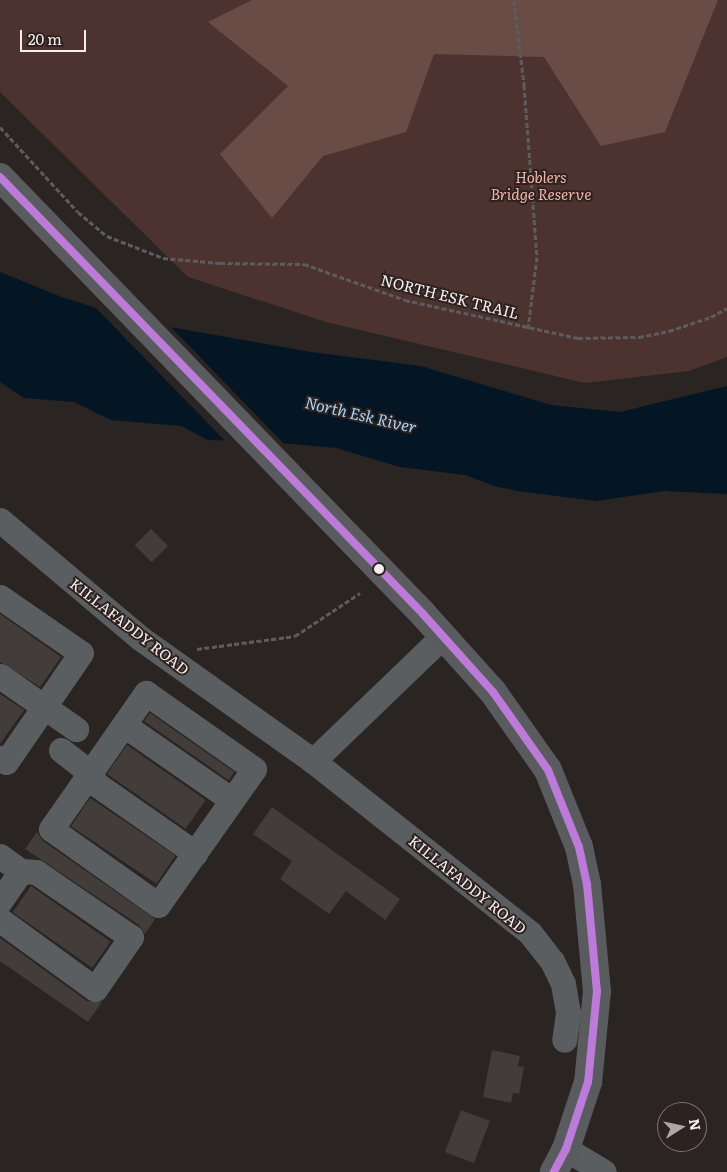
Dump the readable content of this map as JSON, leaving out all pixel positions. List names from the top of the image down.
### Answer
{
  "streets": {
    "street": ["KILLAFADDY ROAD"],
    "path": ["NORTH ESK TRAIL"]
  },
  "water": ["North Esk River"],
  "parks": ["Hoblers Bridge Reserve"],
  "scale_bar": "20 m",
  "north": "right"
}
